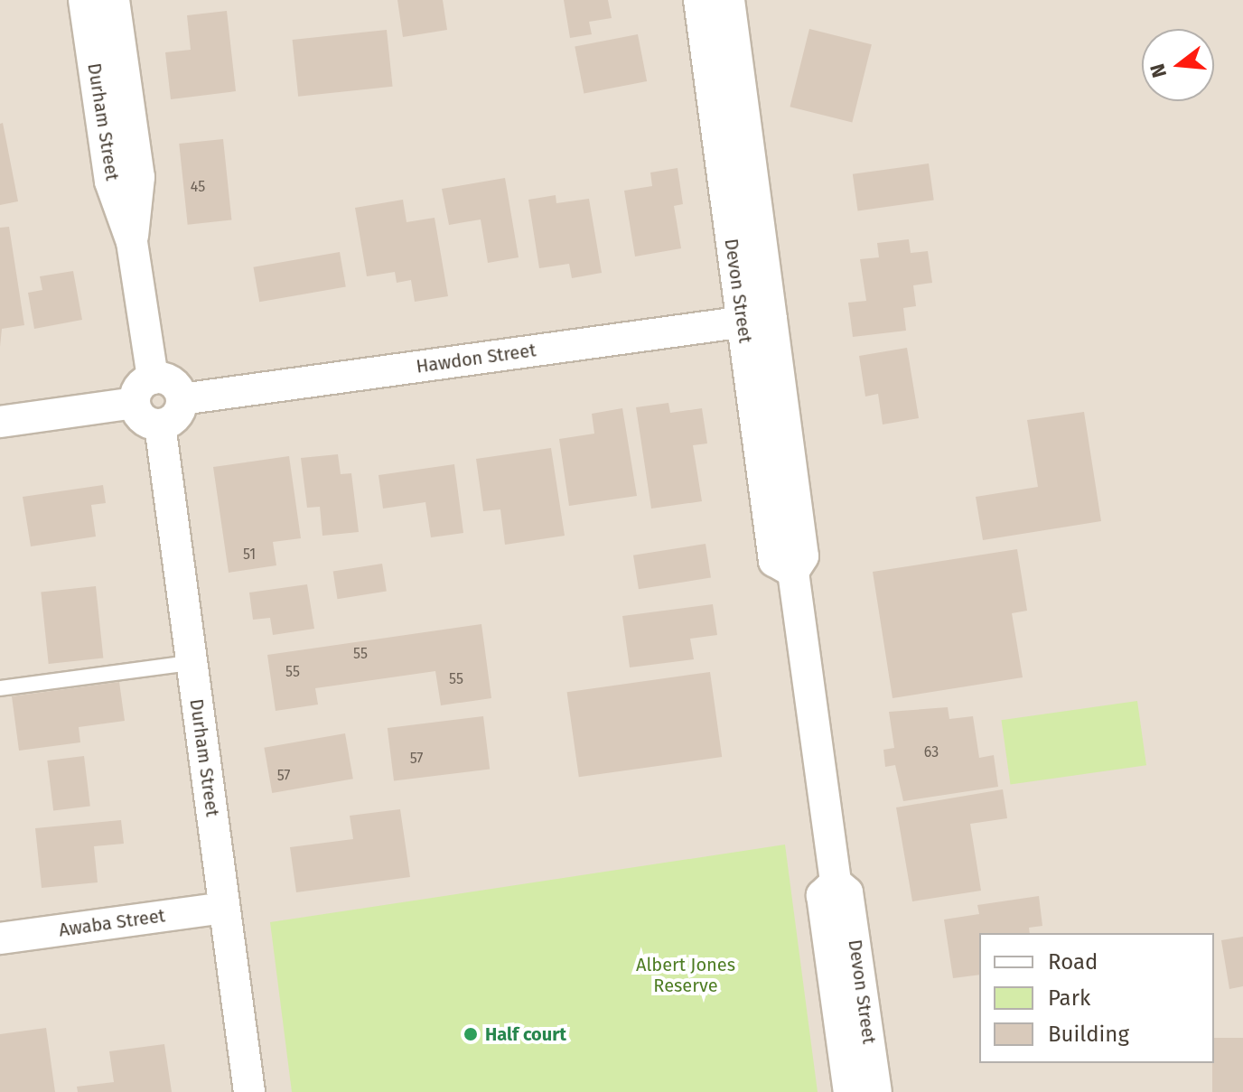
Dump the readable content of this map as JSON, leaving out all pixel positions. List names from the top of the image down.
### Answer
{
  "streets": {
    "street": [
      "Durham Street",
      "Devon Street",
      "Hawdon Street",
      "Awaba Street"
    ]
  },
  "crossings": [
    ["Durham Street", "Hawdon Street"],
    ["Durham Street", "Awaba Street"],
    ["Devon Street", "Hawdon Street"]
  ],
  "parks": ["Albert Jones Reserve"],
  "places": ["Half court"],
  "house_numbers": [
    "45",
    "51",
    "55",
    "55",
    "55",
    "63",
    "57",
    "57"
  ],
  "legend": ["Road", "Park", "Building"],
  "north": "left"
}
